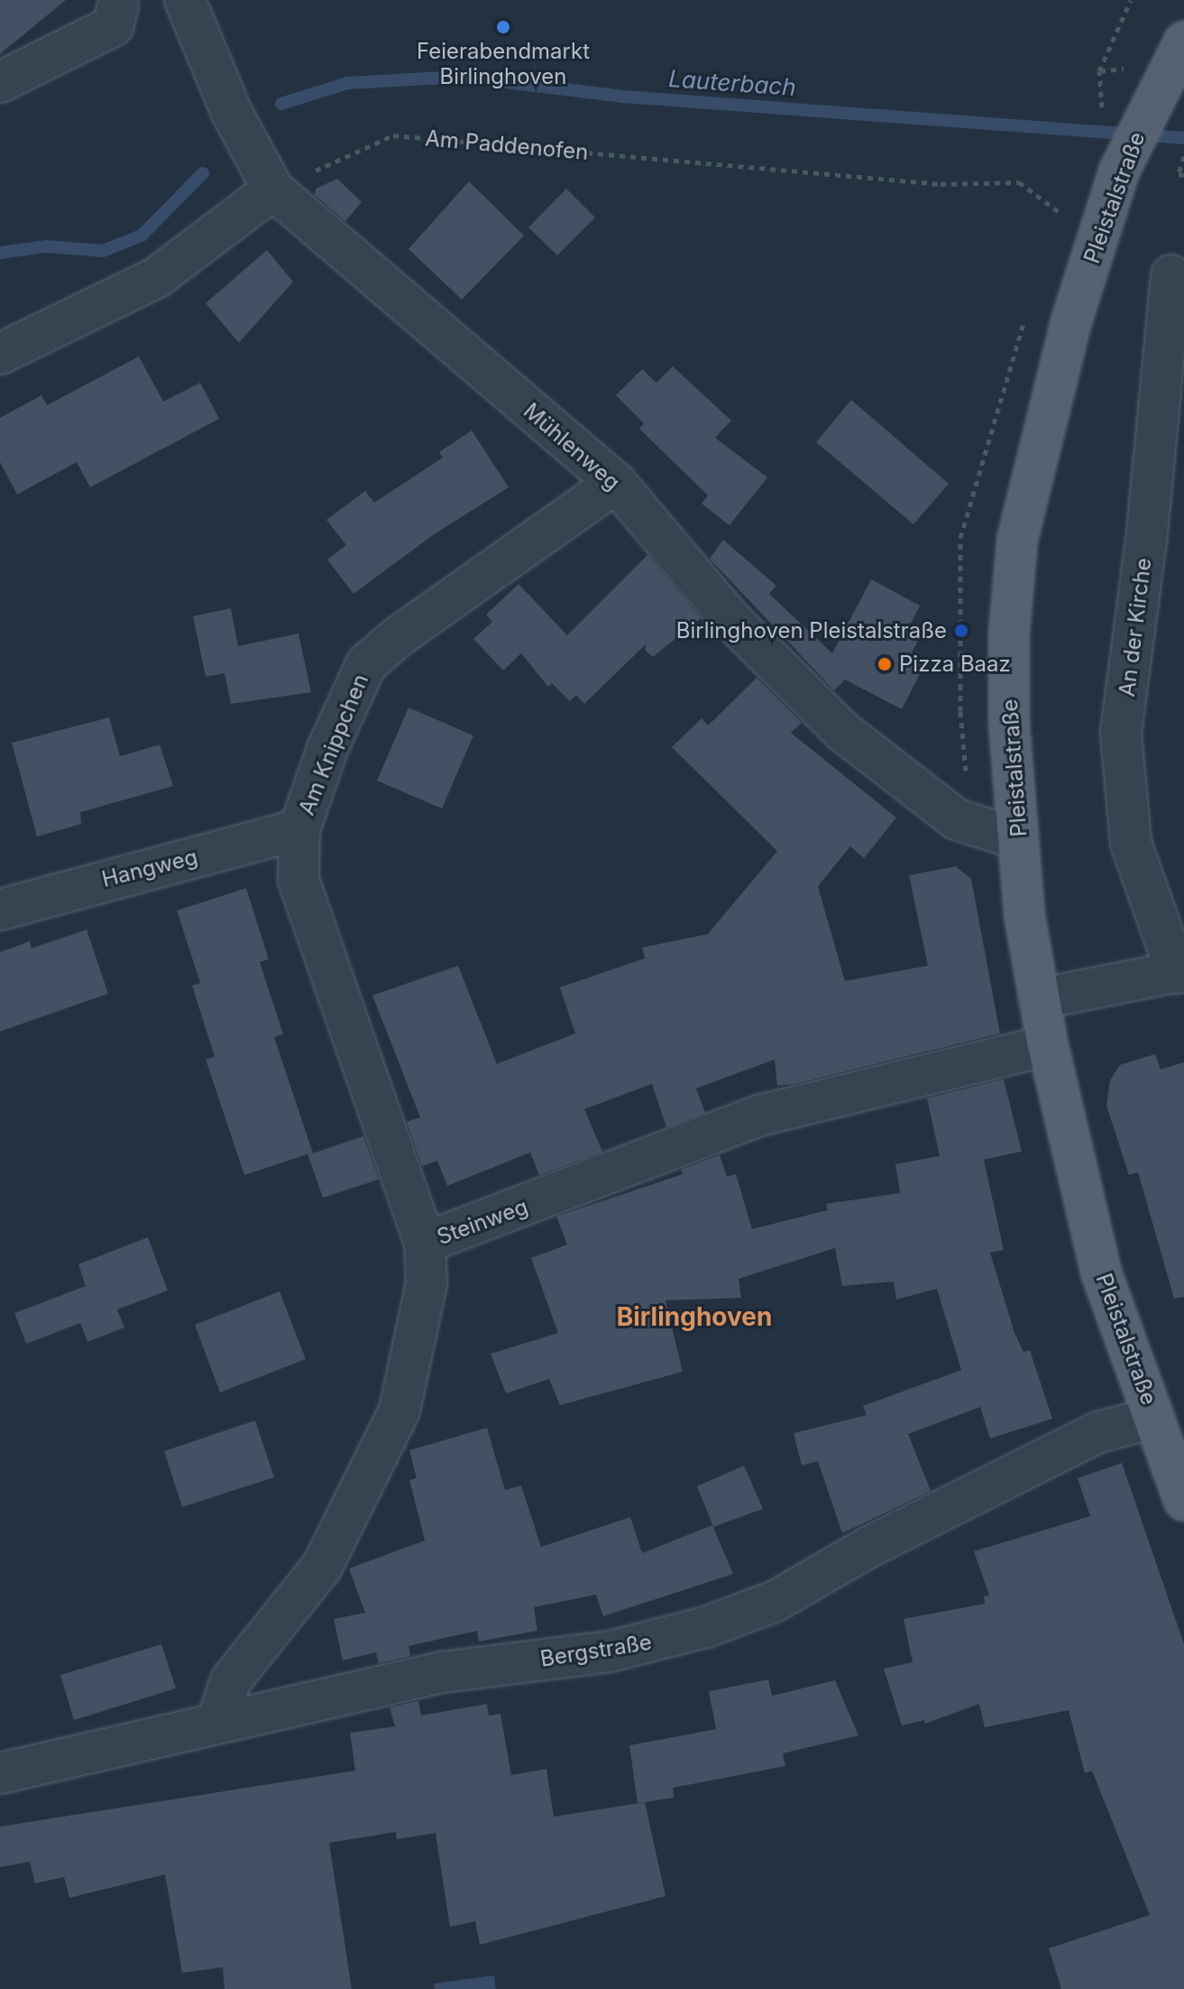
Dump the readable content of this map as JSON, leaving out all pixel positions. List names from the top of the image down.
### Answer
{
  "streets": {
    "main road": ["Pleistalstraße"],
    "street": [
      "Mühlenweg",
      "An der Kirche",
      "Am Knippchen",
      "Hangweg",
      "Steinweg",
      "Bergstraße"
    ],
    "path": ["Am Paddenofen"]
  },
  "crossings": [
    ["Am Paddenofen", "Mühlenweg"],
    ["Pleistalstraße", "Mühlenweg"],
    ["Pleistalstraße", "Steinweg"],
    ["Pleistalstraße", "Bergstraße"],
    ["Mühlenweg", "Am Knippchen"],
    ["Am Knippchen", "Hangweg"],
    ["Am Knippchen", "Steinweg"],
    ["Steinweg", "Bergstraße"]
  ],
  "districts": ["Birlinghoven"],
  "water": ["Lauterbach"],
  "places": ["Feierabendmarkt Birlinghoven", "Birlinghoven Pleistalstraße", "Pizza Baaz"]
}
